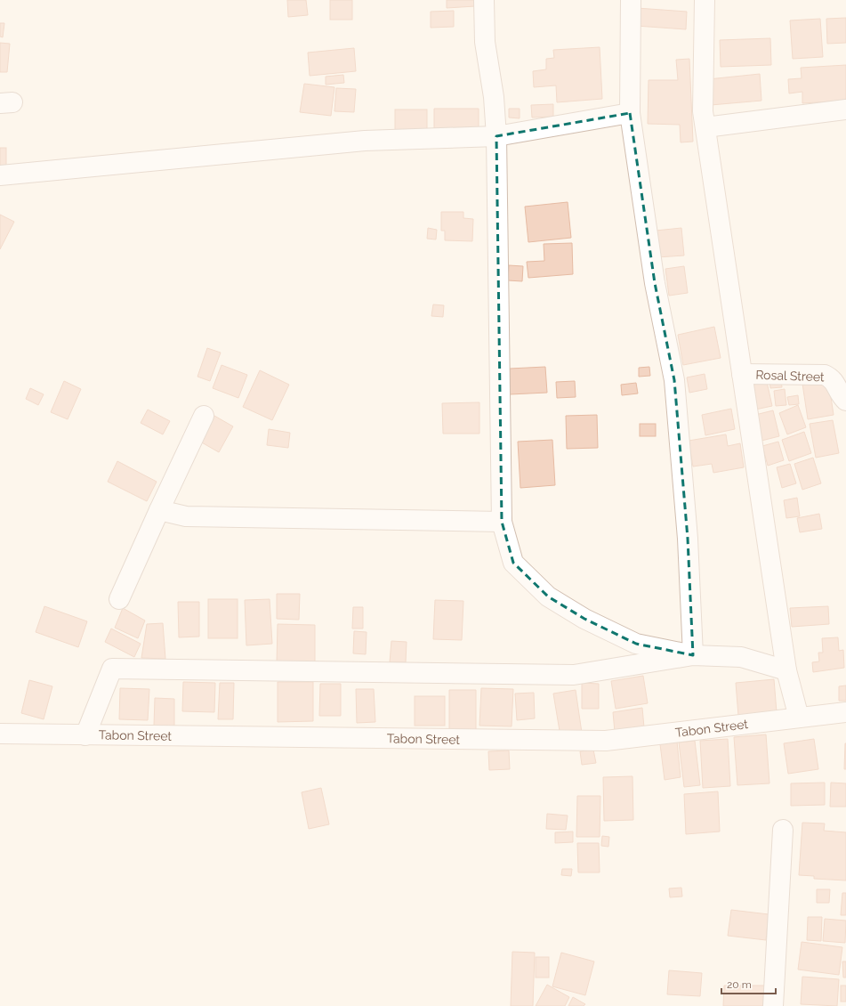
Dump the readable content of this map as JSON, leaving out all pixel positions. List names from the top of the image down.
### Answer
{
  "streets": {
    "street": ["Rosal Street", "Tabon Street"]
  },
  "scale_bar": "20 m"
}
